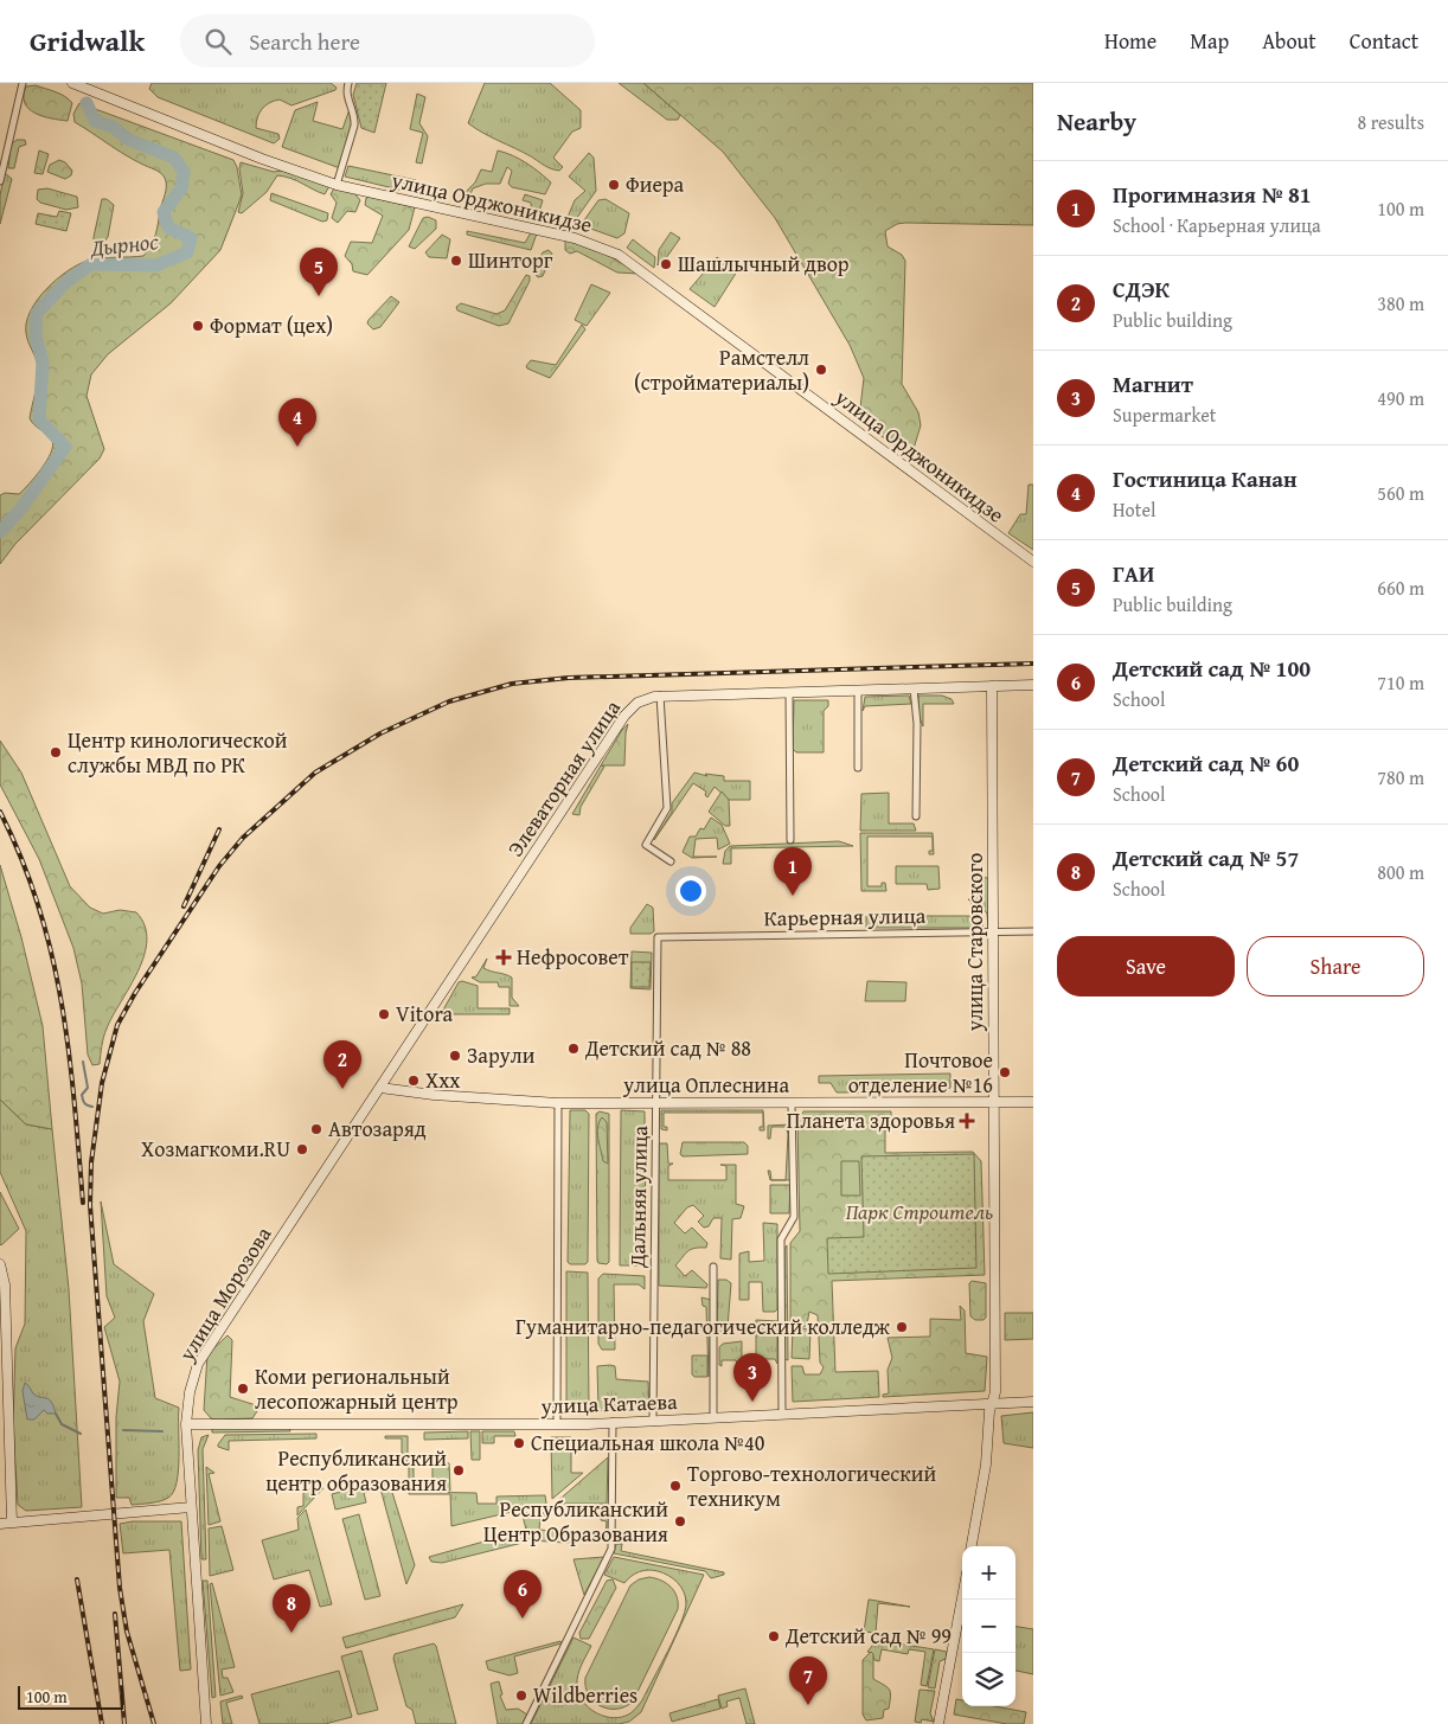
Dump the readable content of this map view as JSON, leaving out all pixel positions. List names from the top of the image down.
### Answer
{
  "streets": {
    "street": [
      "улица Орджоникидзе",
      "Элеваторная улица",
      "Карьерная улица",
      "улица Старовского",
      "улица Оплеснина",
      "Дальняя улица",
      "улица Морозова",
      "улица Катаева"
    ]
  },
  "crossings": [
    ["Элеваторная улица", "улица Старовского"],
    ["Элеваторная улица", "улица Оплеснина"],
    ["Элеваторная улица", "улица Морозова"],
    ["Карьерная улица", "улица Старовского"],
    ["Карьерная улица", "Дальняя улица"],
    ["улица Старовского", "улица Оплеснина"],
    ["улица Старовского", "улица Катаева"],
    ["улица Оплеснина", "Дальняя улица"],
    ["улица Оплеснина", "улица Морозова"],
    ["Дальняя улица", "улица Катаева"],
    ["улица Морозова", "улица Катаева"]
  ],
  "water": ["Дырнос"],
  "parks": ["Парк Строитель"],
  "places": {
    "other": [
      "Фиера",
      "Шинторг",
      "Шашлычный двор",
      "Формат (цех)",
      "Рамстелл (стройматериалы)",
      "Центр кинологической службы МВД по РК",
      "Vitora",
      "Детский сад № 88",
      "Зарули",
      "Почтовое отделение №16",
      "Xxx",
      "Автозаряд",
      "Хозмагкоми.RU",
      "Гуманитарно-педагогический колледж",
      "Коми региональный лесопожарный центр",
      "Специальная школа №40",
      "Республиканский центр образования",
      "Торгово-технологический техникум",
      "Республиканский Центр Образования",
      "Детский сад № 99",
      "Wildberries"
    ],
    "health": ["Нефросовет", "Планета здоровья"]
  },
  "scale_bar": "100 m",
  "page": {
    "header": "Gridwalk",
    "search": "Search here",
    "nav": [
      "Home",
      "Map",
      "About",
      "Contact"
    ],
    "heading": ["Nearby", "8 results"],
    "list": [
      {
        "mark": "1",
        "name": "Прогимназия № 81",
        "note": "School · Карьерная улица",
        "value": "100 m"
      },
      {
        "mark": "2",
        "name": "СДЭК",
        "note": "Public building",
        "value": "380 m"
      },
      {
        "mark": "3",
        "name": "Магнит",
        "note": "Supermarket",
        "value": "490 m"
      },
      {
        "mark": "4",
        "name": "Гостиница Канан",
        "note": "Hotel",
        "value": "560 m"
      },
      {
        "mark": "5",
        "name": "ГАИ",
        "note": "Public building",
        "value": "660 m"
      },
      {
        "mark": "6",
        "name": "Детский сад № 100",
        "note": "School",
        "value": "710 m"
      },
      {
        "mark": "7",
        "name": "Детский сад № 60",
        "note": "School",
        "value": "780 m"
      },
      {
        "mark": "8",
        "name": "Детский сад № 57",
        "note": "School",
        "value": "800 m"
      }
    ],
    "pins": [
      "5",
      "4",
      "1",
      "2",
      "3",
      "6",
      "8",
      "7"
    ],
    "buttons": ["Save", "Share"],
    "map_buttons": ["+", "−"],
    "scale": "100 m"
  }
}
